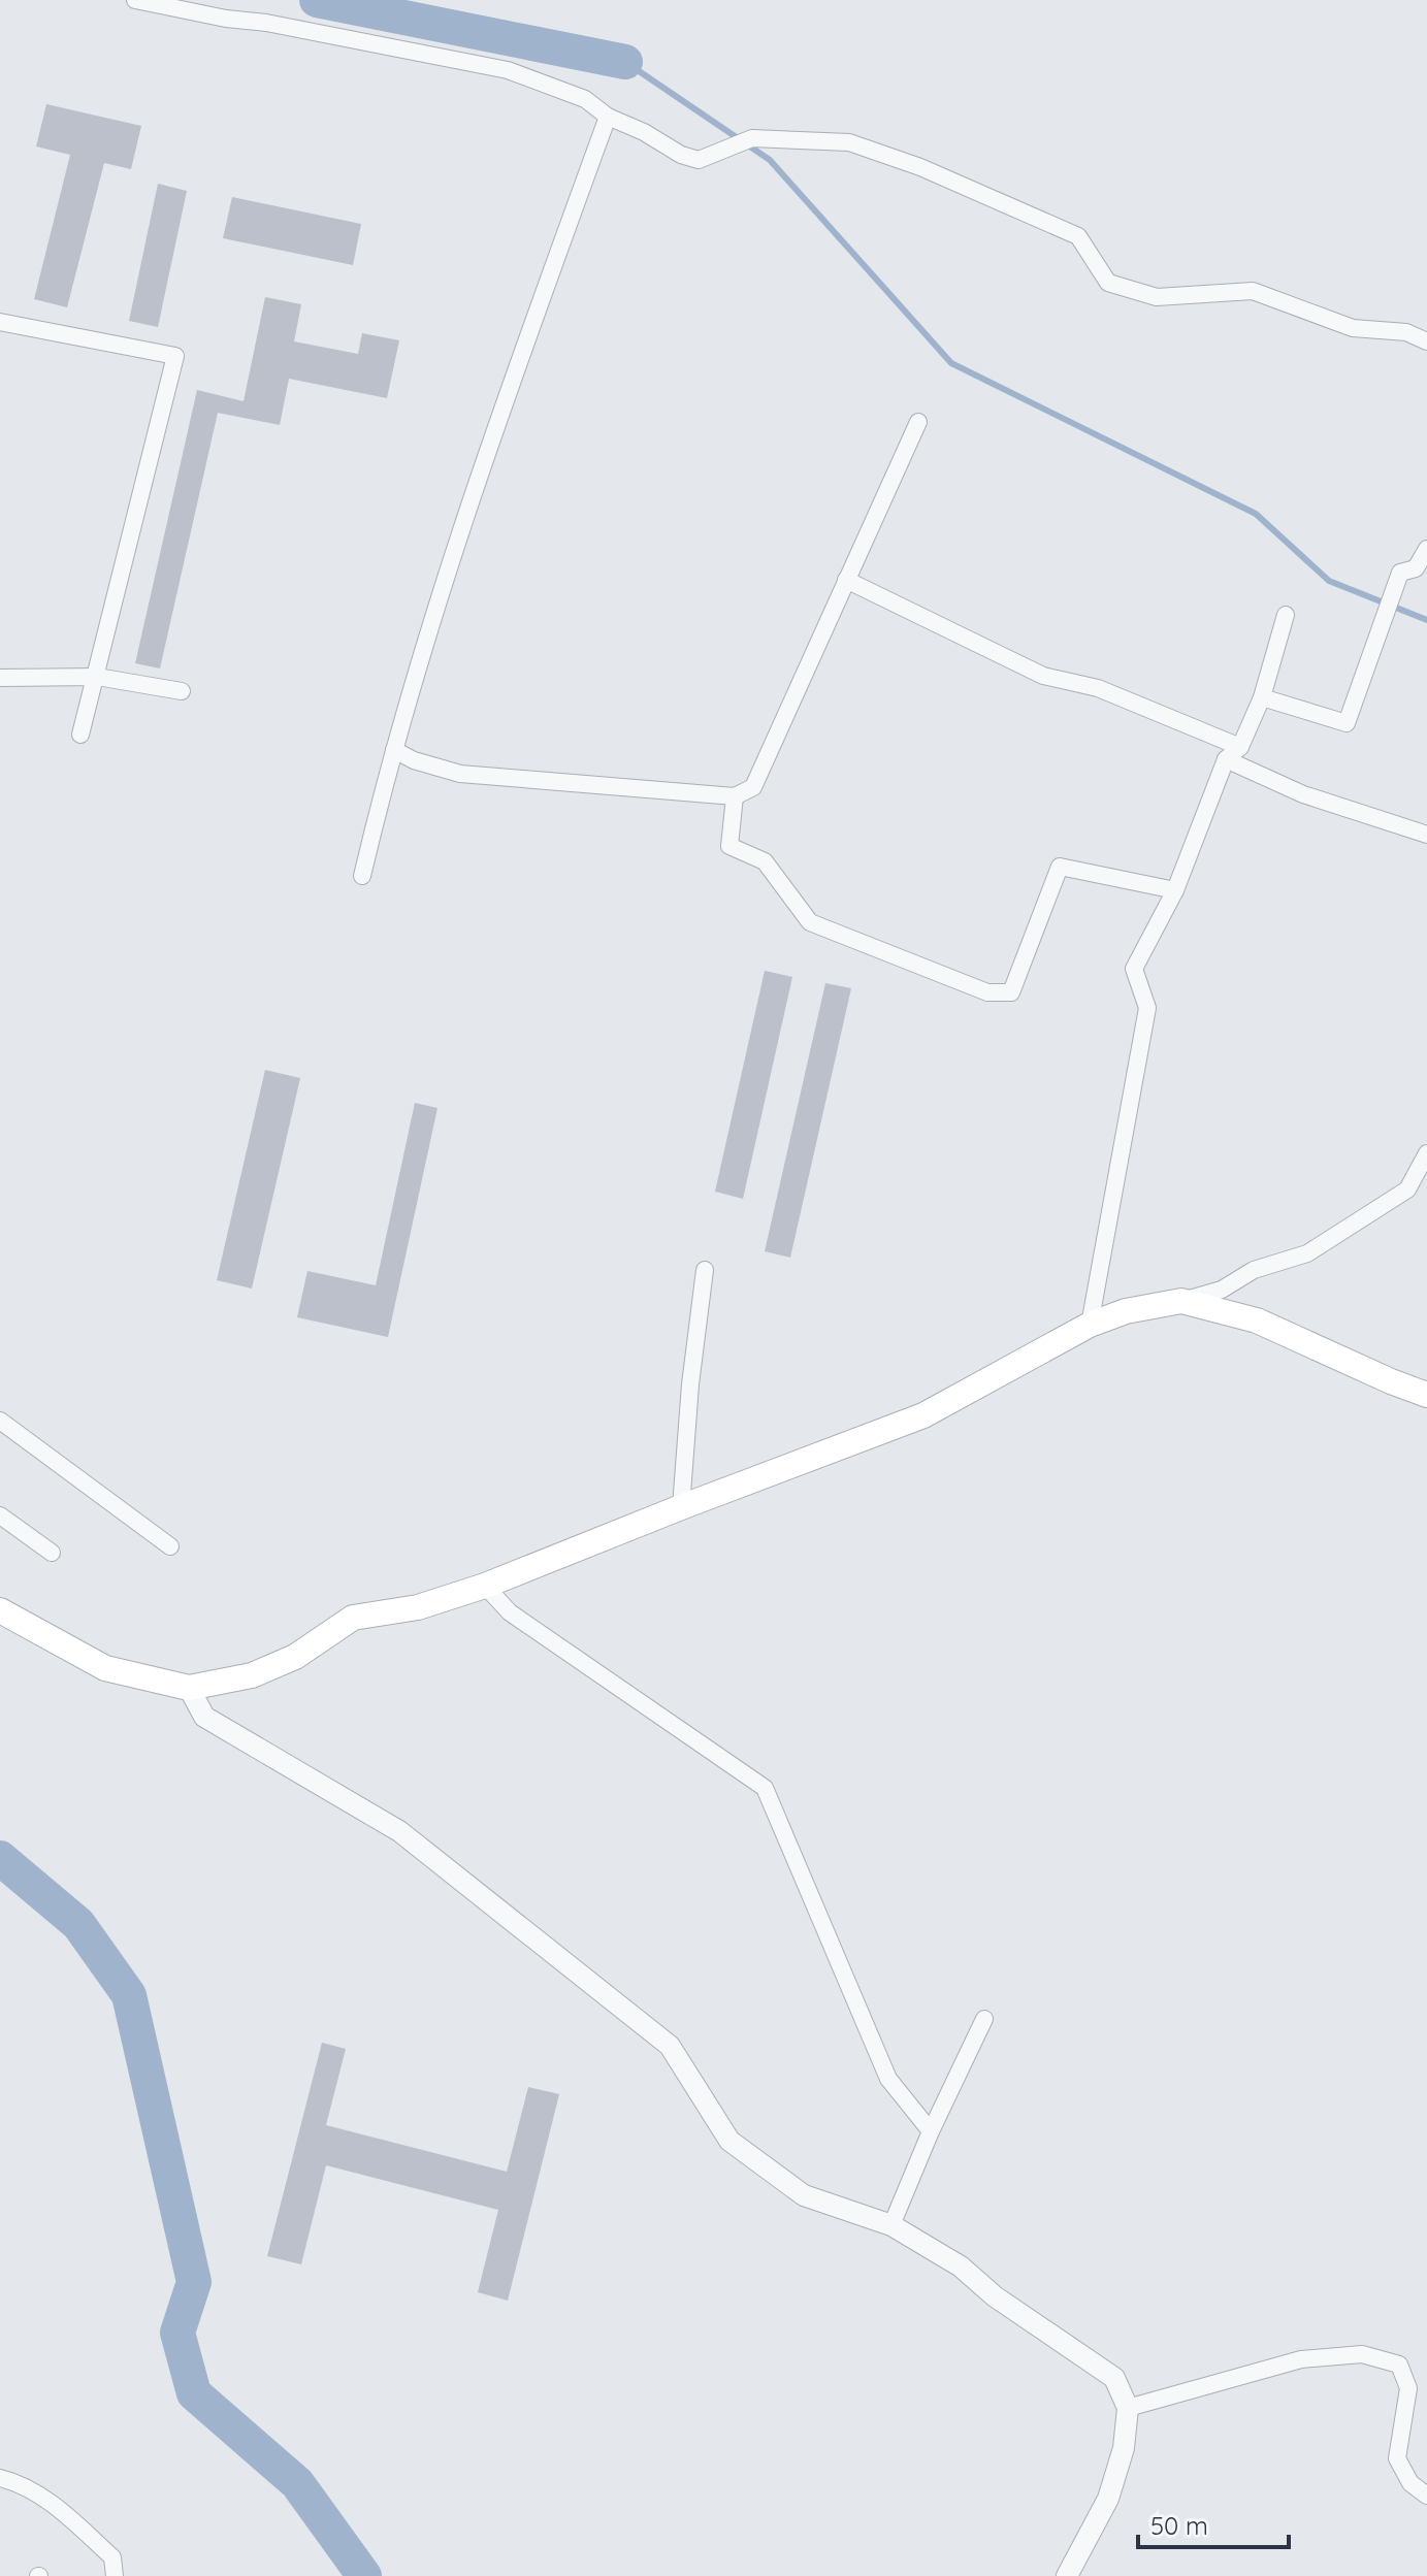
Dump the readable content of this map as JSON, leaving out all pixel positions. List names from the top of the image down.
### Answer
{
  "scale_bar": "50 m"
}
